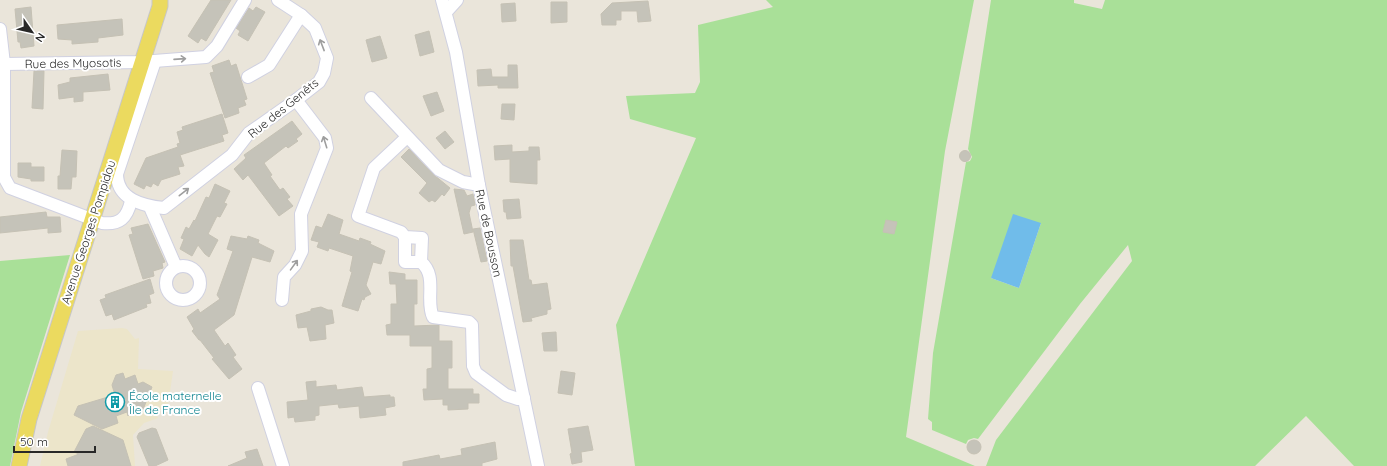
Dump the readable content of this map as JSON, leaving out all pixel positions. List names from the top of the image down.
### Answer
{
  "streets": {
    "main road": ["Avenue Georges Pompidou"],
    "street": ["Rue des Myosotis", "Rue des Genêts", "Rue de Bousson"]
  },
  "crossings": [
    ["Rue des Myosotis", "Avenue Georges Pompidou"]
  ],
  "one_way": ["Rue des Genêts"],
  "places": {
    "building": ["École maternelle Île de France"]
  },
  "scale_bar": "50 m",
  "north": "bottom right"
}
